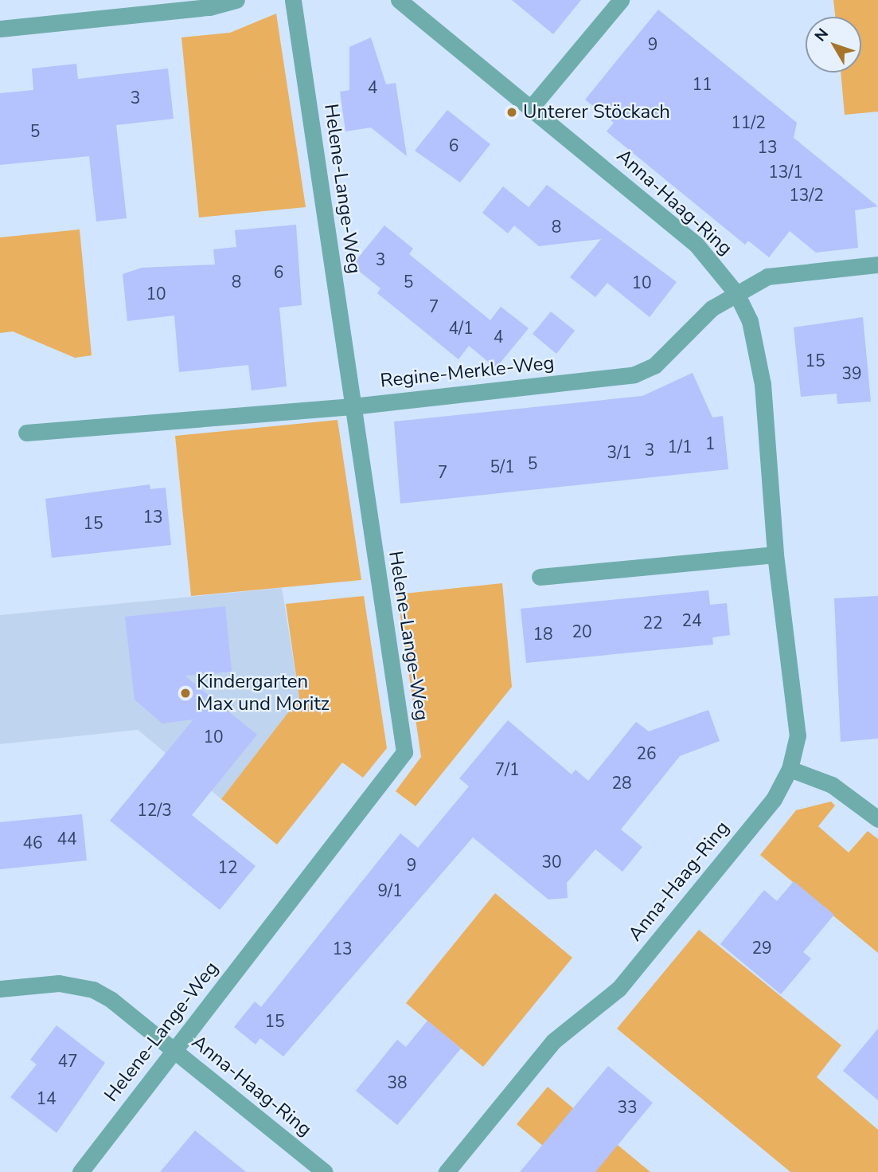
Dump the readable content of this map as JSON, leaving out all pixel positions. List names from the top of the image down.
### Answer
{
  "streets": {
    "street": ["Helene-Lange-Weg", "Anna-Haag-Ring", "Regine-Merkle-Weg"]
  },
  "crossings": [
    ["Helene-Lange-Weg", "Anna-Haag-Ring"],
    ["Helene-Lange-Weg", "Regine-Merkle-Weg"],
    ["Anna-Haag-Ring", "Regine-Merkle-Weg"]
  ],
  "places": ["Unterer Stöckach", "Kindergarten Max und Moritz"],
  "house_numbers": [
    "9",
    "11",
    "4",
    "3",
    "11/2",
    "5",
    "6",
    "13",
    "13/1",
    "13/2",
    "8",
    "3",
    "6",
    "8",
    "5",
    "10",
    "10",
    "7",
    "4/1",
    "4",
    "15",
    "39",
    "1",
    "1/1",
    "3",
    "3/1",
    "5",
    "5/1",
    "7",
    "13",
    "15",
    "24",
    "22",
    "20",
    "18",
    "10",
    "26",
    "7/1",
    "28",
    "12/3",
    "44",
    "46",
    "30",
    "9",
    "12",
    "9/1",
    "29",
    "13",
    "15",
    "47",
    "38",
    "14",
    "33"
  ],
  "north": "top left"
}
